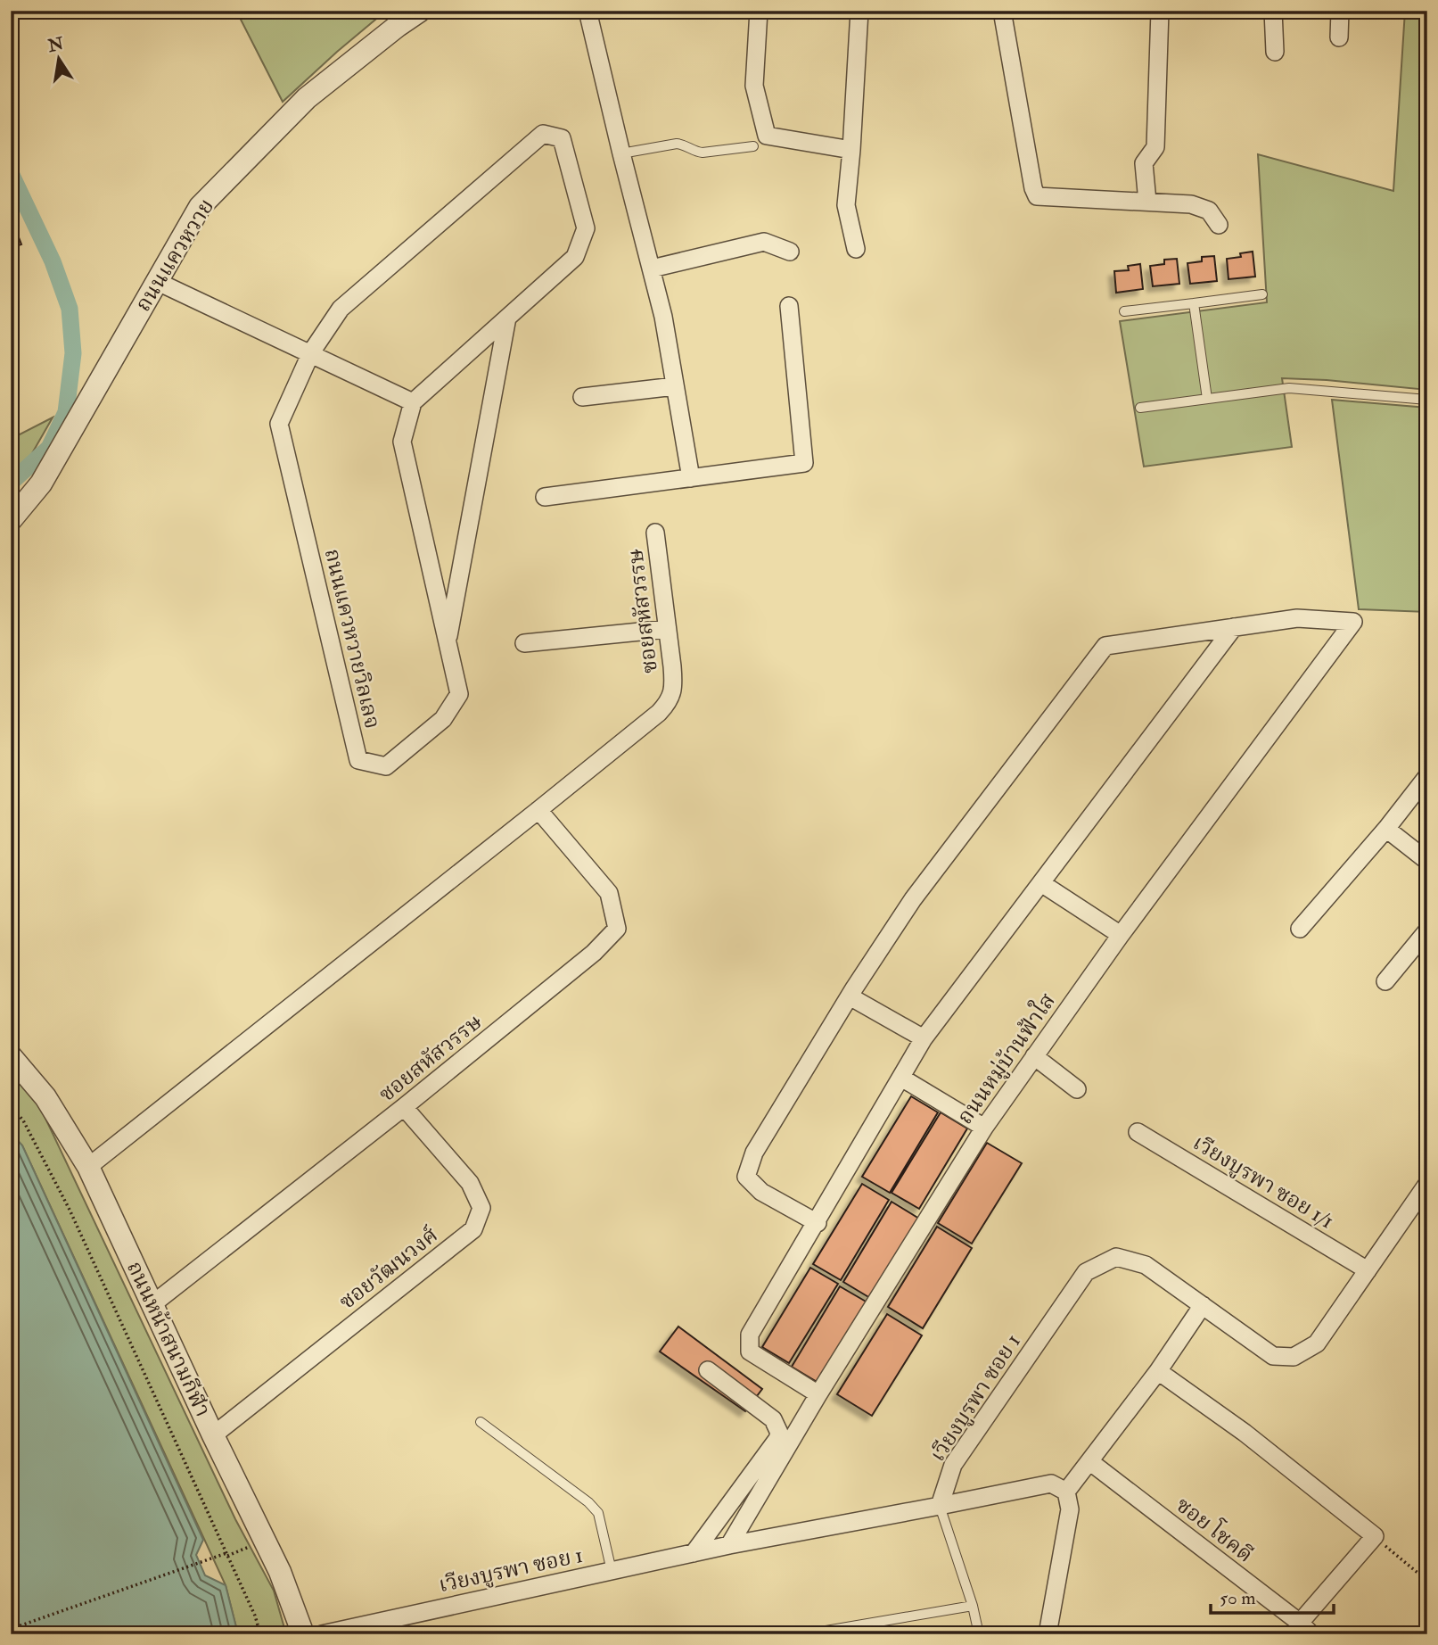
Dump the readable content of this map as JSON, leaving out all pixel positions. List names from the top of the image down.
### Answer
{
  "streets": {
    "street": [
      "ถนนแควหวาย",
      "ซอยสหัสวรรษ",
      "ถนนแควหวายวิลเลจ",
      "ถนนหมู่บ้านฟ้าใส",
      "เวียงบูรพา ซอย 1/1",
      "ซอยวัฒนวงศ์",
      "ถนนหน้าสนามกีฬา",
      "เวียงบูรพา ซอย 1",
      "ซอย โชคดี"
    ]
  },
  "crossings": [
    ["ซอยสหัสวรรษ", "ซอยวัฒนวงศ์"],
    ["ซอยสหัสวรรษ", "ถนนหน้าสนามกีฬา"],
    ["ถนนหมู่บ้านฟ้าใส", "เวียงบูรพา ซอย 1"],
    ["เวียงบูรพา ซอย 1/1", "เวียงบูรพา ซอย 1"],
    ["ซอยวัฒนวงศ์", "ถนนหน้าสนามกีฬา"]
  ],
  "scale_bar": "50 m",
  "north": "top"
}
